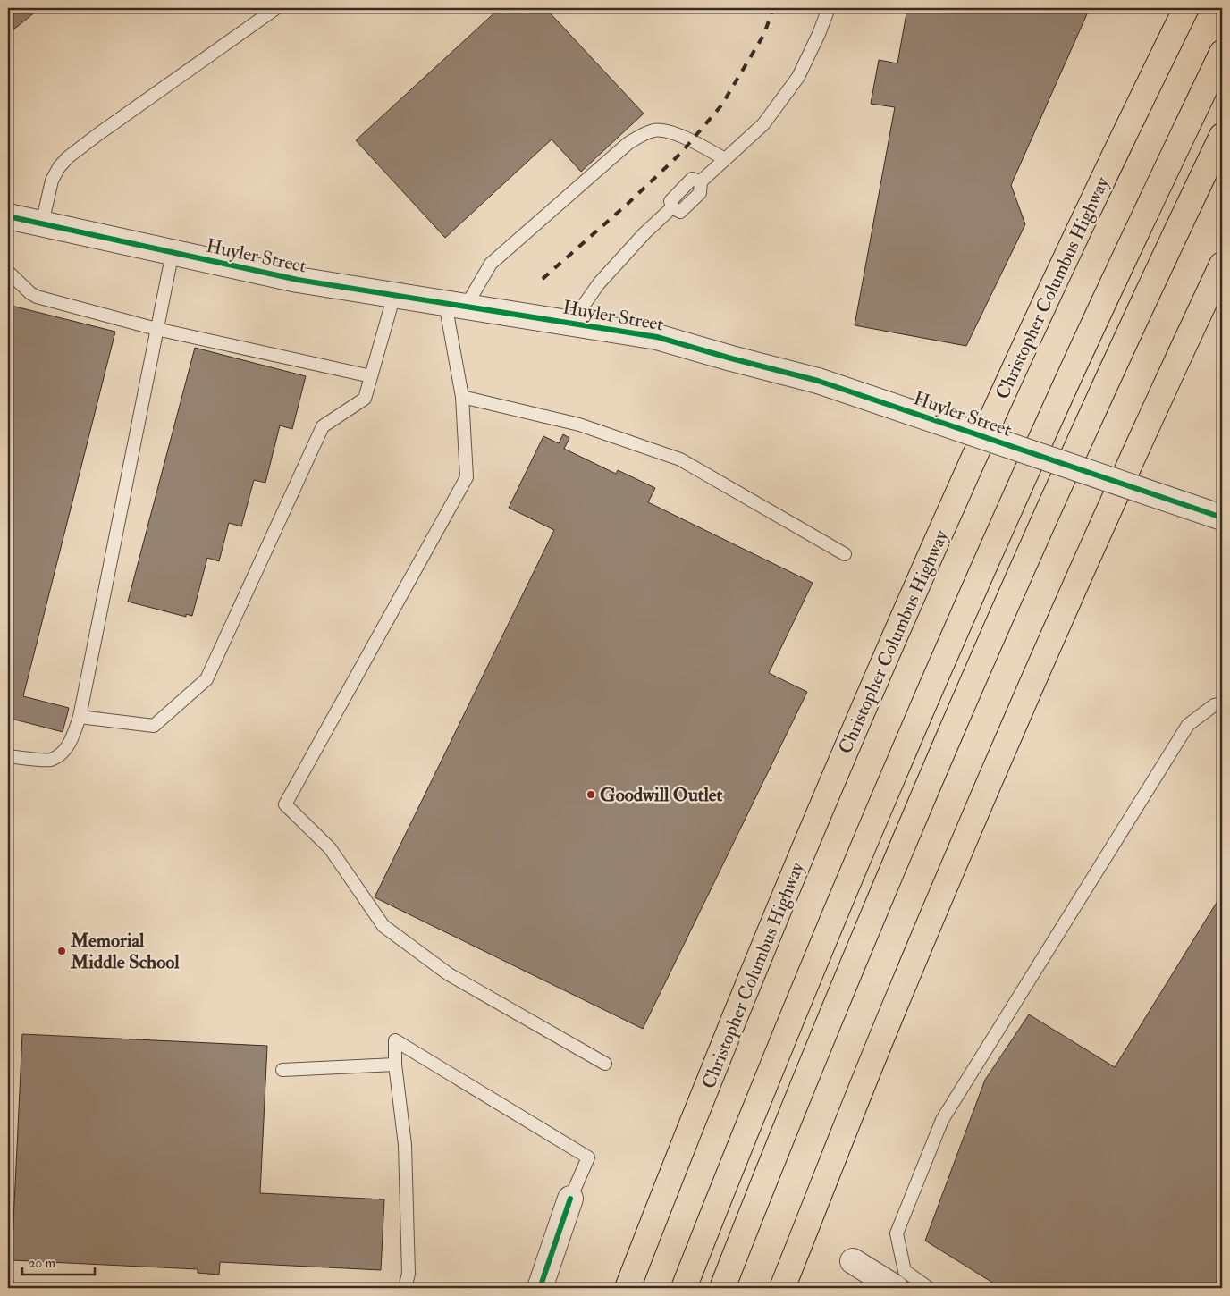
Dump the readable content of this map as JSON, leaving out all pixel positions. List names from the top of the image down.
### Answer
{
  "streets": {
    "highway": ["Christopher Columbus Highway"],
    "street": ["Huyler Street"]
  },
  "places": ["Goodwill Outlet", "Memorial Middle School"],
  "scale_bar": "20 m"
}
